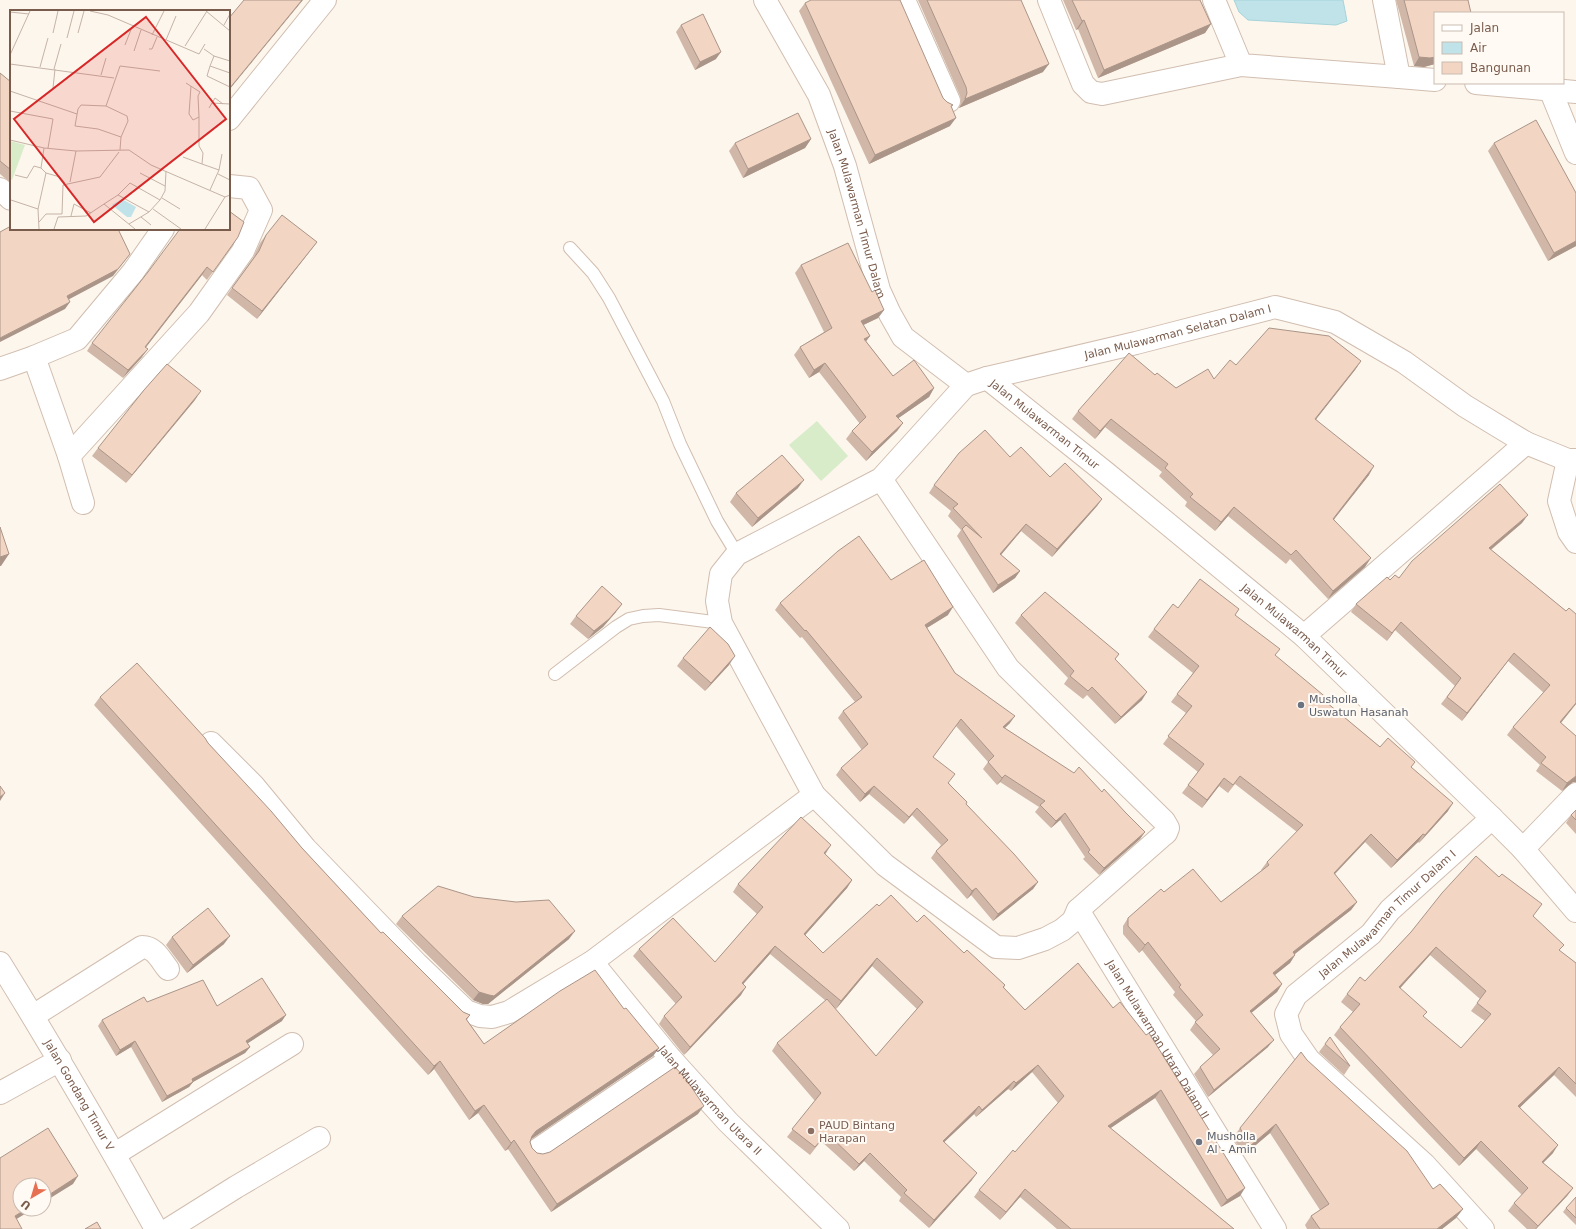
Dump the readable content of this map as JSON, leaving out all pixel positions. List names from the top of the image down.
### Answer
{
  "streets": {
    "street": [
      "Jalan Mulawarman Timur Dalam",
      "Jalan Mulawarman Selatan Dalam I",
      "Jalan Mulawarman Timur",
      "Jalan Mulawarman Timur Dalam I",
      "Jalan Mulawarman Utara Dalam II",
      "Jalan Gondang Timur V",
      "Jalan Mulawarman Utara II"
    ]
  },
  "crossings": [
    ["Jalan Mulawarman Selatan Dalam I", "Jalan Mulawarman Timur"],
    ["Jalan Mulawarman Timur", "Jalan Mulawarman Timur Dalam I"]
  ],
  "places": ["Musholla Uswatun Hasanah", "PAUD Bintang Harapan", "Musholla Al - Amin"],
  "legend": ["Jalan", "Air", "Bangunan"],
  "north": "bottom left"
}
